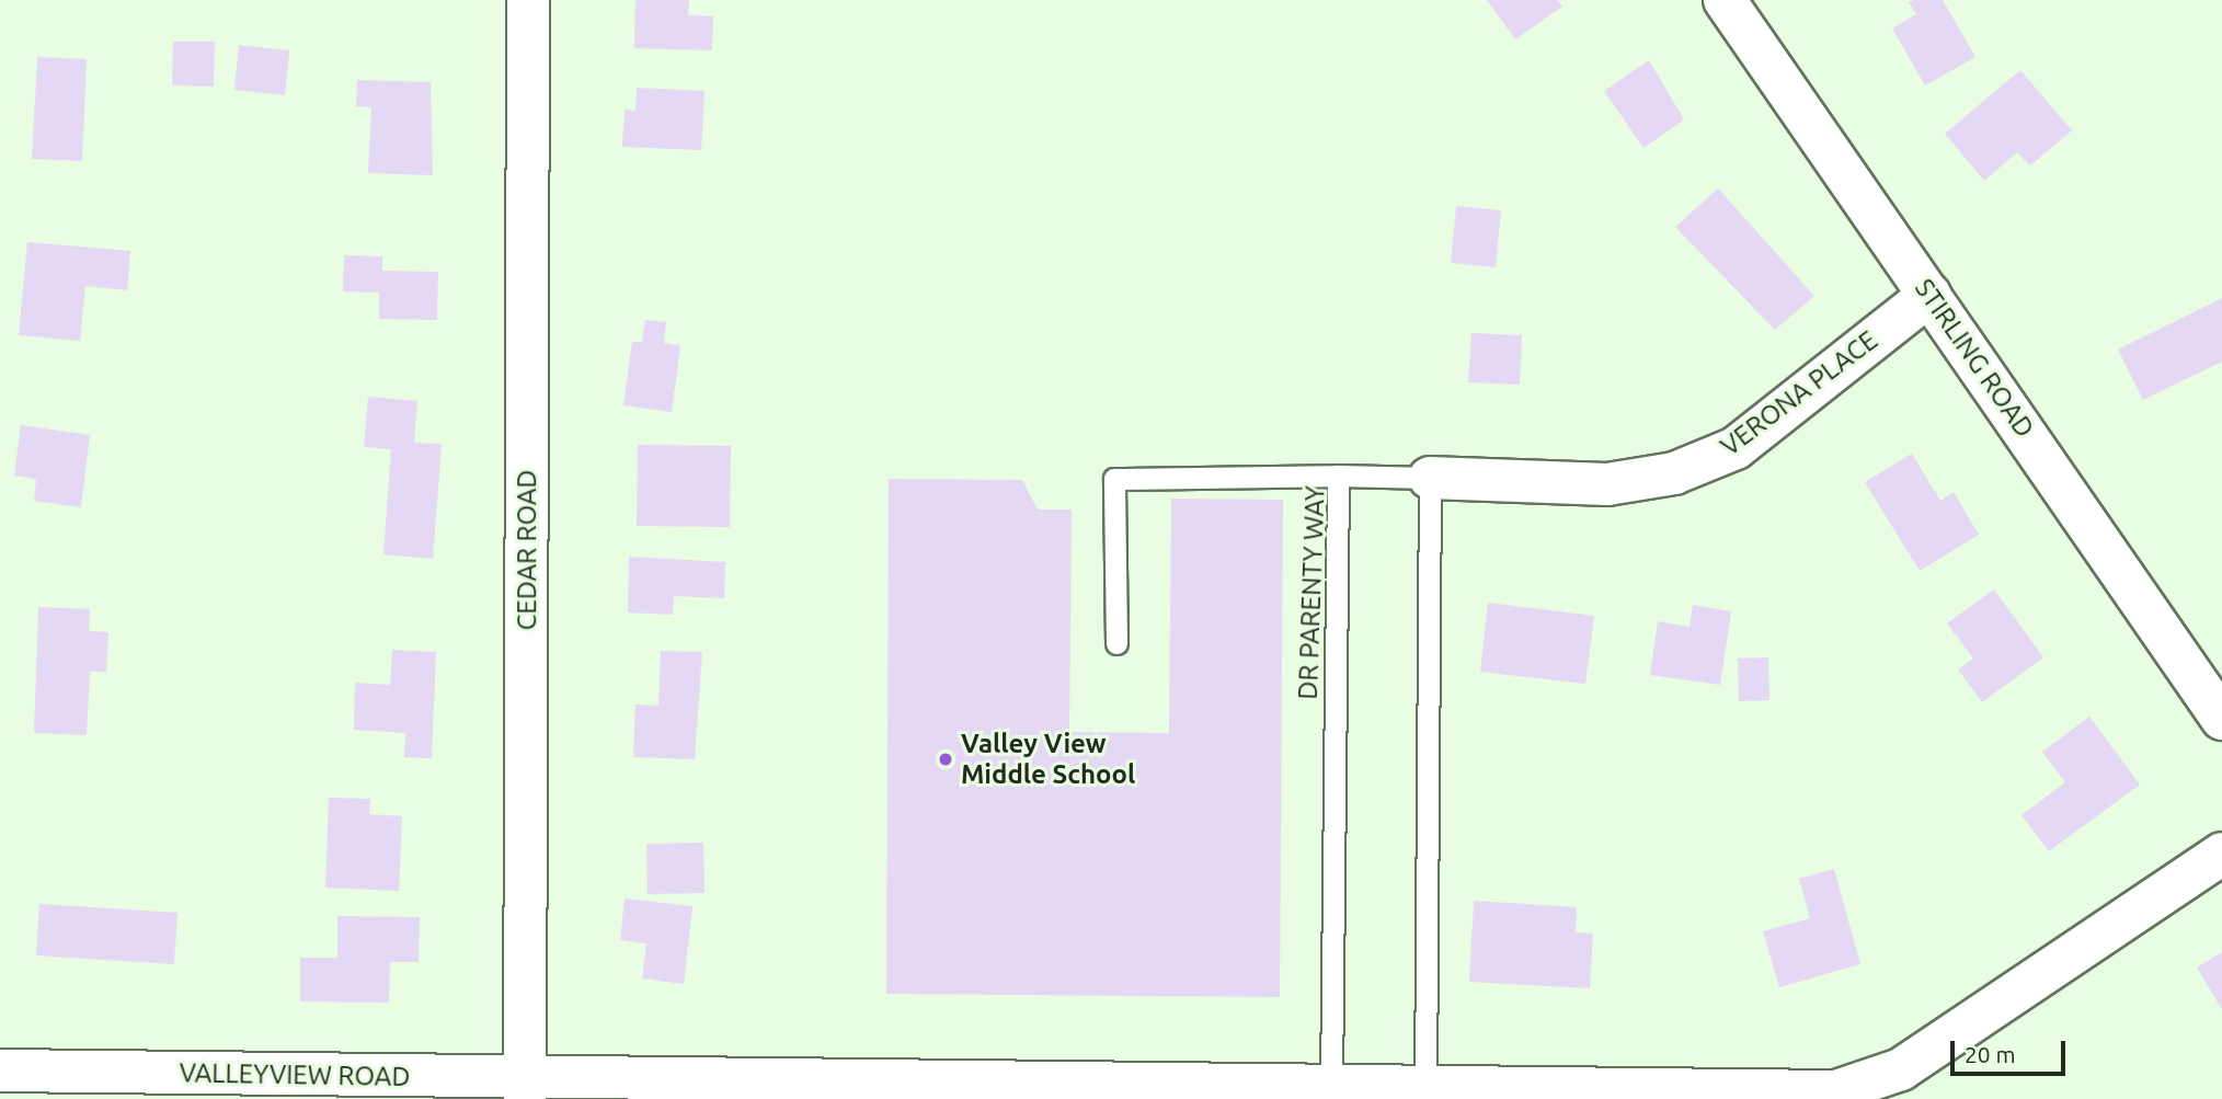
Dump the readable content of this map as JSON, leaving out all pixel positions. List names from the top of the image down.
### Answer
{
  "streets": {
    "street": [
      "STIRLING ROAD",
      "VERONA PLACE",
      "CEDAR ROAD",
      "VALLEYVIEW ROAD"
    ],
    "lane": ["DR PARENTY WAY"]
  },
  "crossings": [
    ["STIRLING ROAD", "VERONA PLACE"],
    ["VERONA PLACE", "DR PARENTY WAY"],
    ["CEDAR ROAD", "VALLEYVIEW ROAD"],
    ["DR PARENTY WAY", "VALLEYVIEW ROAD"]
  ],
  "places": ["Valley View Middle School"],
  "scale_bar": "20 m"
}
